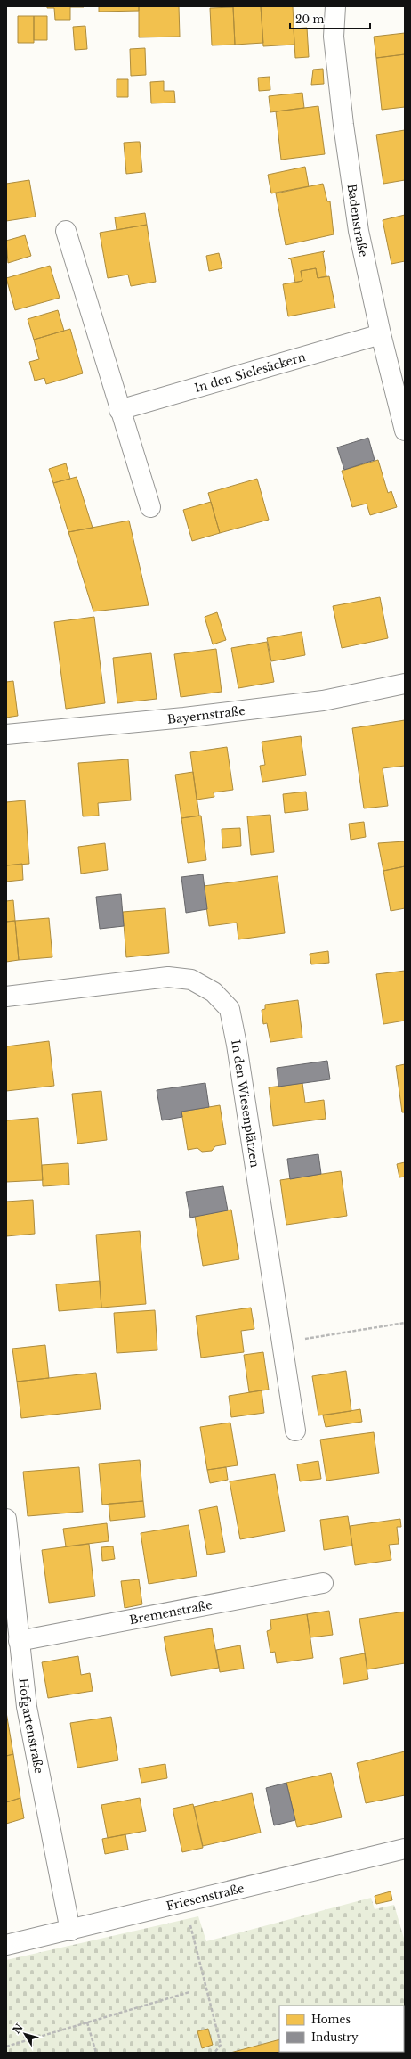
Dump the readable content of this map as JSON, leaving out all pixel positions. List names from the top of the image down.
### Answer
{
  "streets": {
    "street": [
      "Badenstraße",
      "In den Sielesäckern",
      "Bayernstraße",
      "In den Wiesenplätzen",
      "Bremenstraße",
      "Hofgartenstraße",
      "Friesenstraße"
    ]
  },
  "crossings": [
    ["Badenstraße", "In den Sielesäckern"],
    ["Bremenstraße", "Hofgartenstraße"],
    ["Hofgartenstraße", "Friesenstraße"]
  ],
  "legend": ["Homes", "Industry"],
  "scale_bar": "20 m",
  "north": "top left"
}
